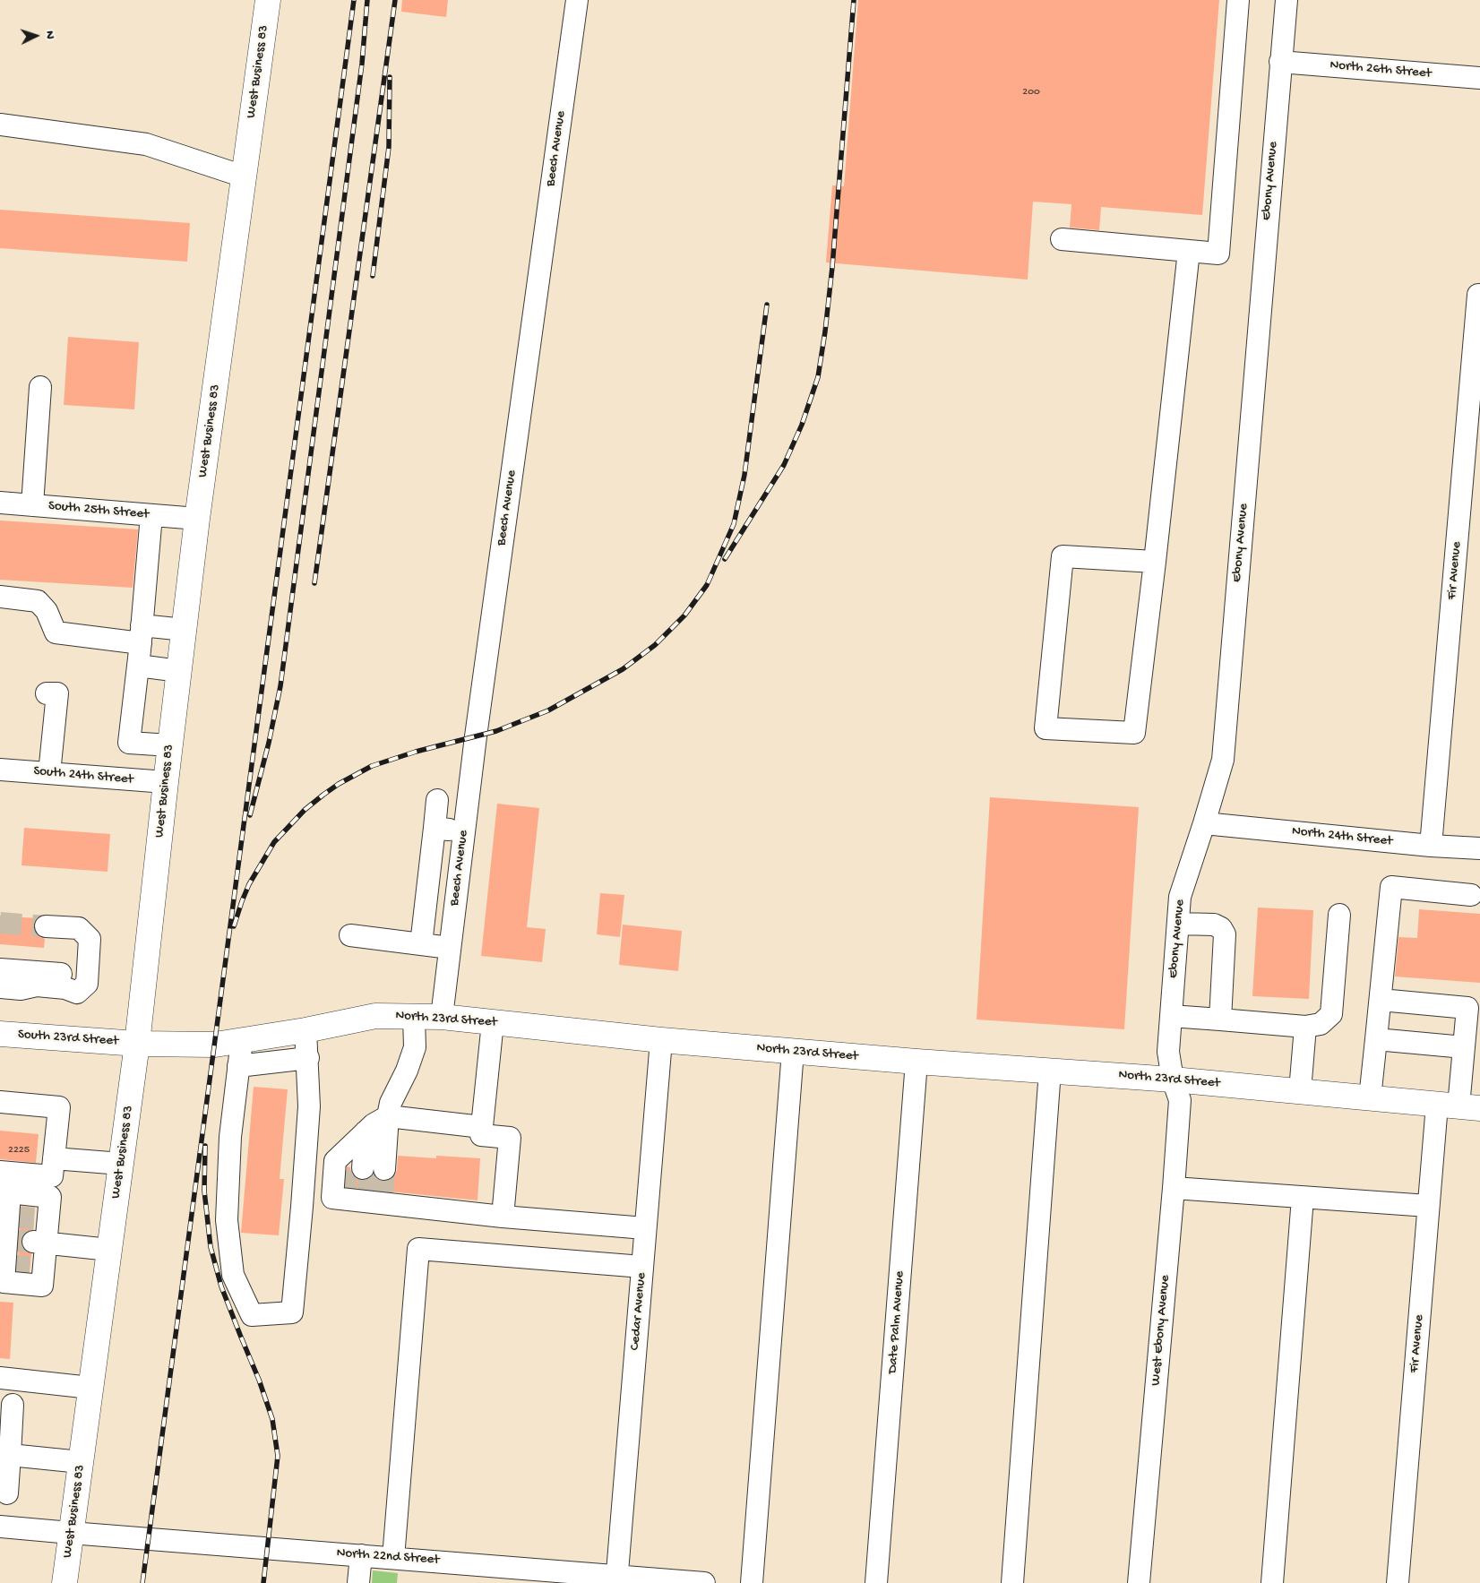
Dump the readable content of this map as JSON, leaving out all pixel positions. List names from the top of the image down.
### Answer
{
  "streets": {
    "main road": ["West Business 83", "North 23rd Street", "South 23rd Street"],
    "street": [
      "North 26th Street",
      "Beech Avenue",
      "Ebony Avenue",
      "South 25th Street",
      "Fir Avenue",
      "South 24th Street",
      "North 24th Street",
      "Cedar Avenue",
      "Date Palm Avenue",
      "West Ebony Avenue",
      "North 22nd Street"
    ]
  },
  "crossings": [
    ["North 26th Street", "Ebony Avenue"],
    ["West Business 83", "South 25th Street"],
    ["West Business 83", "South 24th Street"],
    ["West Business 83", "North 23rd Street"],
    ["West Business 83", "South 23rd Street"],
    ["West Business 83", "North 22nd Street"],
    ["Beech Avenue", "North 23rd Street"],
    ["Ebony Avenue", "North 24th Street"],
    ["Ebony Avenue", "North 23rd Street"],
    ["Ebony Avenue", "West Ebony Avenue"],
    ["Fir Avenue", "North 24th Street"],
    ["Fir Avenue", "North 23rd Street"],
    ["North 23rd Street", "South 23rd Street"],
    ["North 23rd Street", "Cedar Avenue"],
    ["North 23rd Street", "Date Palm Avenue"],
    ["North 23rd Street", "West Ebony Avenue"],
    ["Cedar Avenue", "North 22nd Street"]
  ],
  "house_numbers": ["200", "2225"],
  "north": "right"
}
